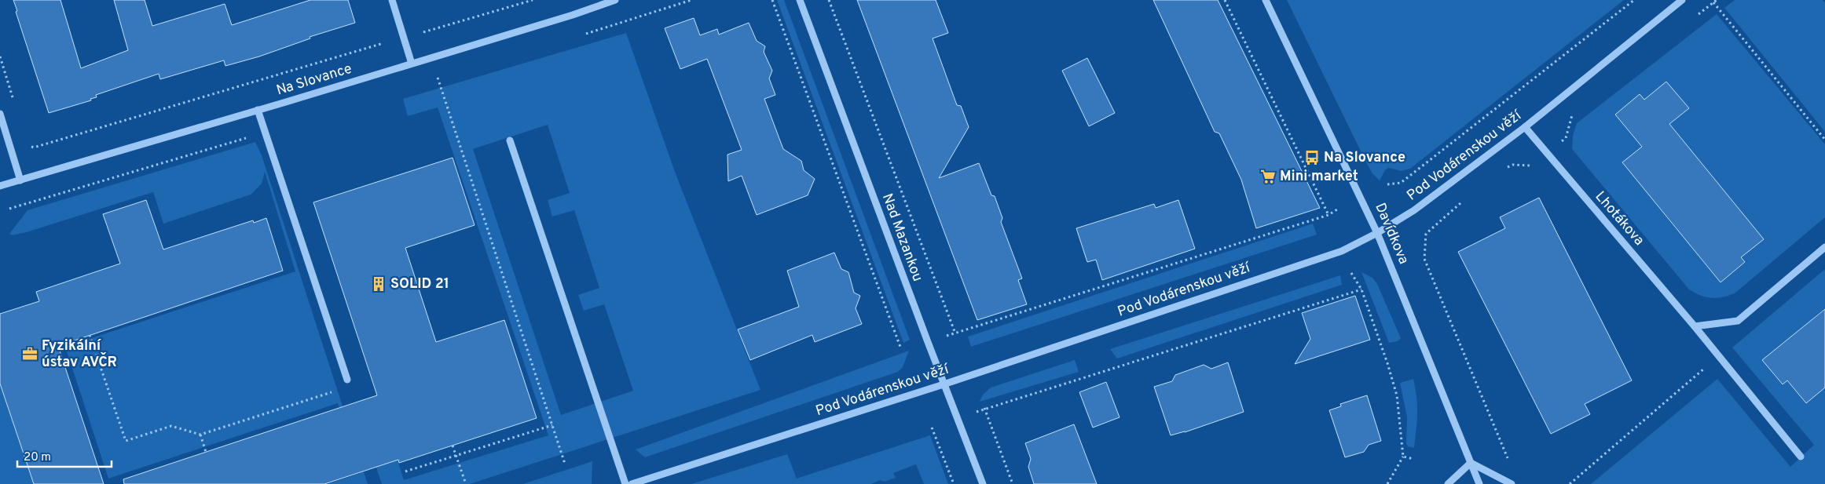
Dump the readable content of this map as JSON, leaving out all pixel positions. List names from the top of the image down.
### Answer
{
  "streets": {
    "street": [
      "Na Slovance",
      "Pod Vodárenskou věží",
      "Lhotákova",
      "Davídkova",
      "Nad Mazankou"
    ]
  },
  "crossings": [
    ["Pod Vodárenskou věží", "Lhotákova"],
    ["Pod Vodárenskou věží", "Davídkova"],
    ["Pod Vodárenskou věží", "Nad Mazankou"]
  ],
  "places": {
    "bus stop": ["Na Slovance"],
    "supermarket": ["Mini market"],
    "building": ["SOLID 21"],
    "office": ["Fyzikální ústav AVČR"]
  },
  "scale_bar": "20 m"
}
